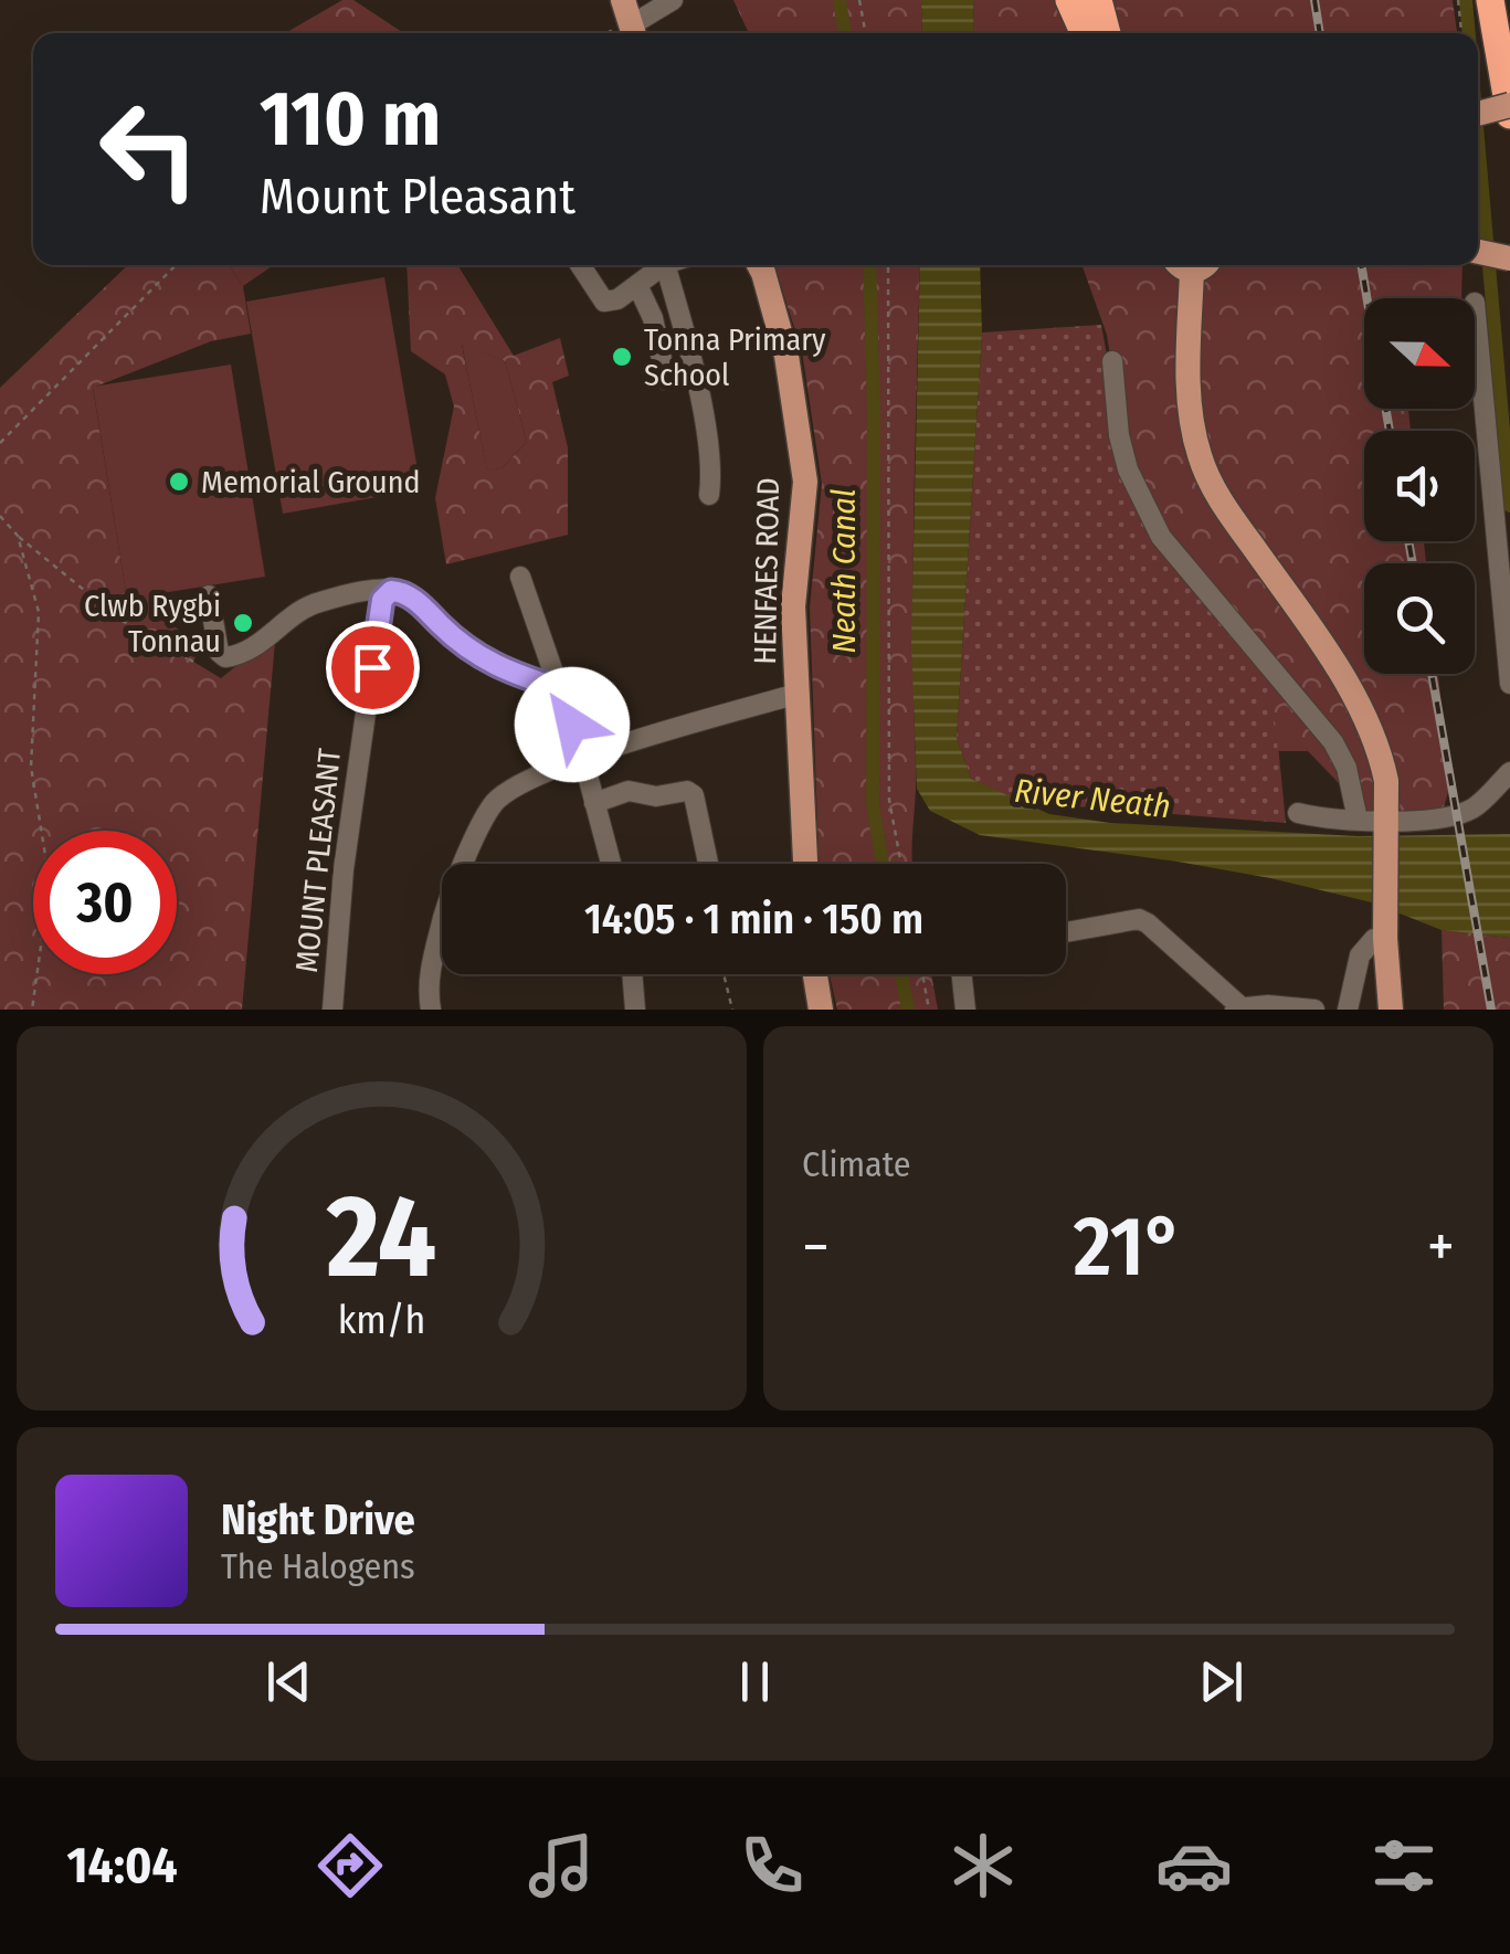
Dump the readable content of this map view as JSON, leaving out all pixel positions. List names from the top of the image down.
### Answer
{
  "streets": {
    "main road": ["HENFAES ROAD"],
    "street": ["MOUNT PLEASANT"]
  },
  "water": ["Neath Canal", "River Neath"],
  "places": ["Tonna Primary School", "Memorial Ground", "Clwb Rygbi Tonnau"],
  "north": "right",
  "page": {
    "turn": ["110 m", "Mount Pleasant"],
    "limit": "30",
    "trip": "14:05 · 1 min · 150 m",
    "tile": "Climate",
    "heat": ["−", "21°", "+"],
    "song": ["Night Drive", "The Halogens"],
    "tabs": "14:04",
    "gauge": ["24", "km/h"]
  }
}
